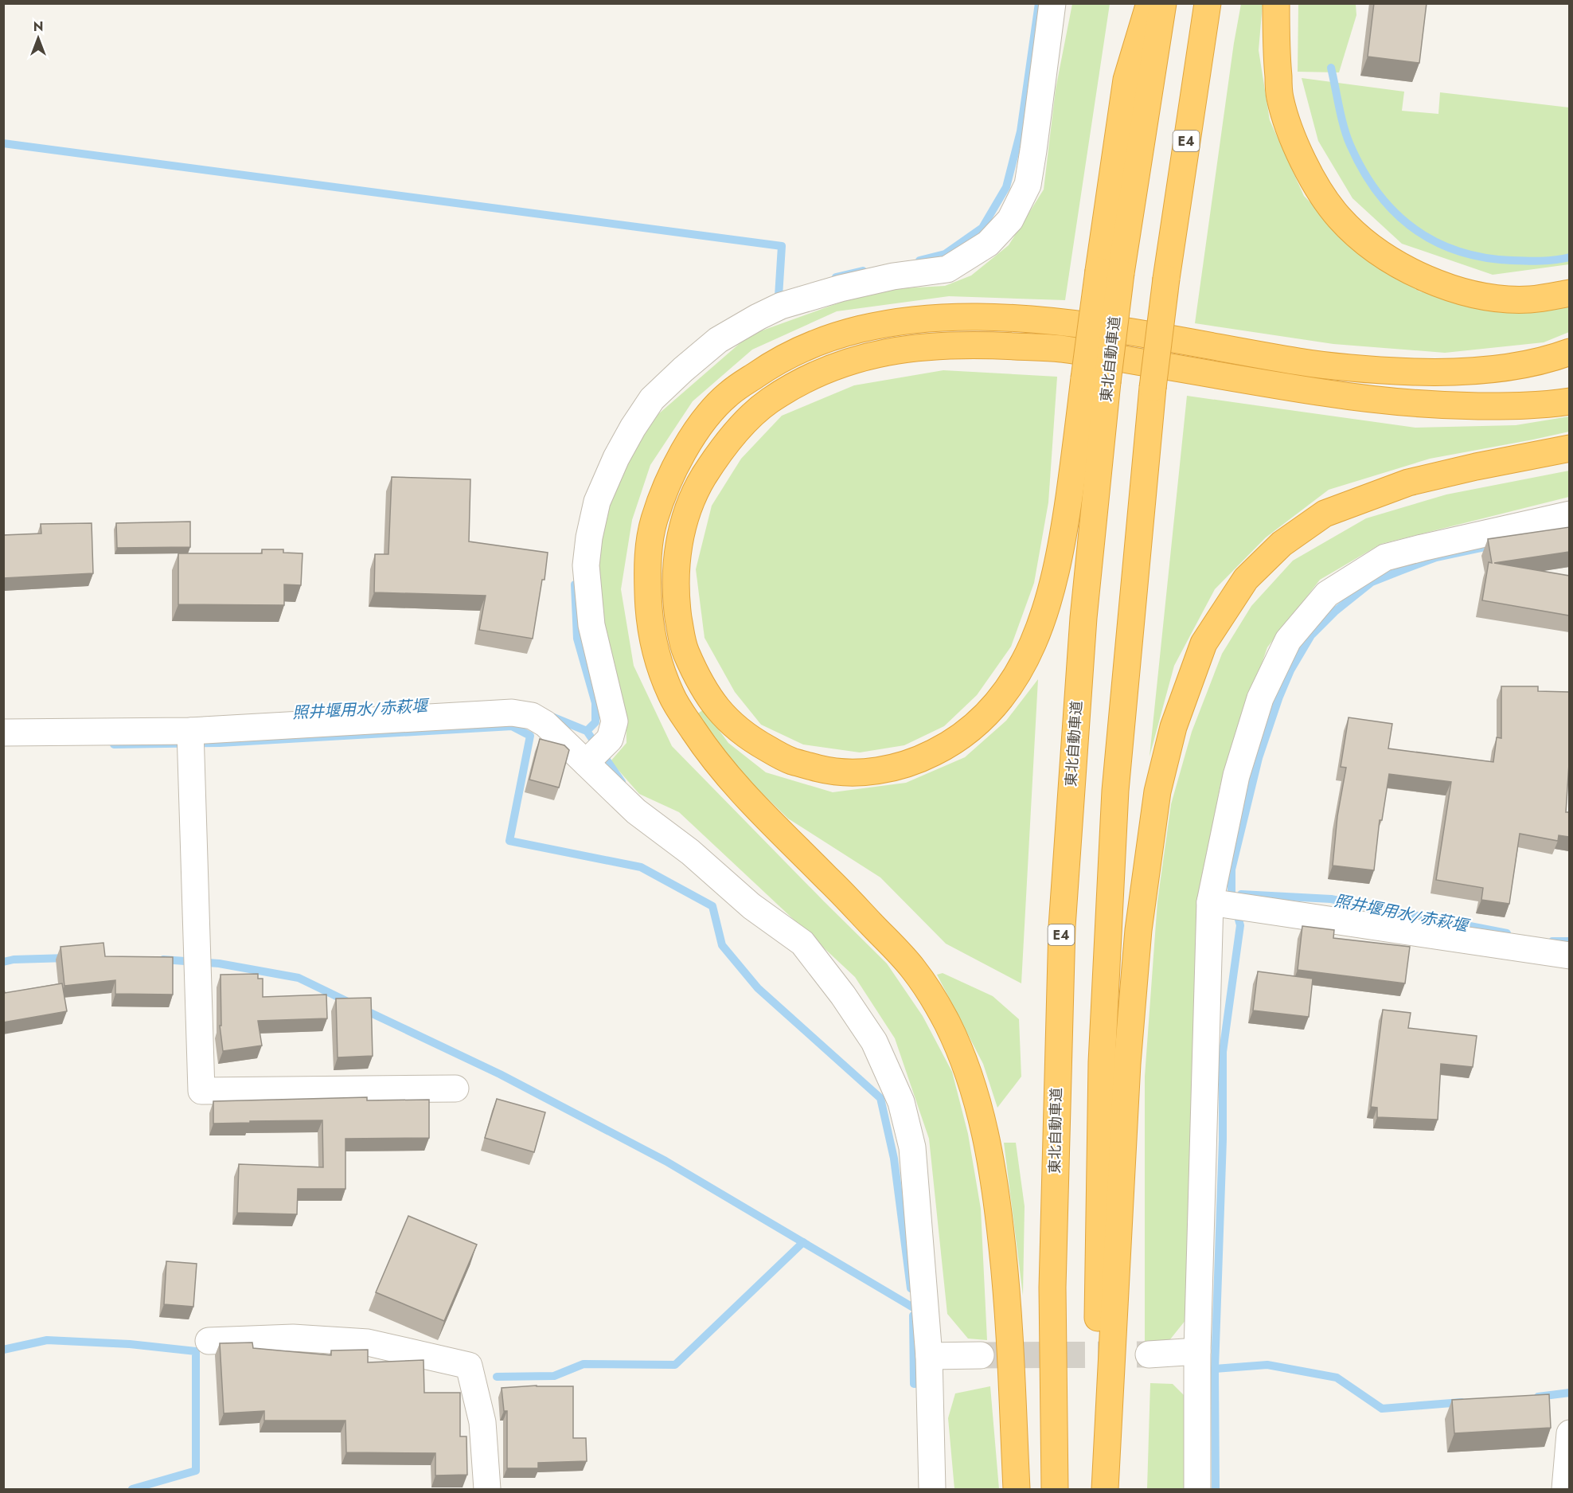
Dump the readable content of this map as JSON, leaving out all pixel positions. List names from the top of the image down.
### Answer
{
  "streets": {
    "highway": ["E4", "東北自動車道"]
  },
  "crossings": [
    ["E4", "東北自動車道"]
  ],
  "water": ["照井堰用水/赤萩堰"],
  "north": "top"
}
